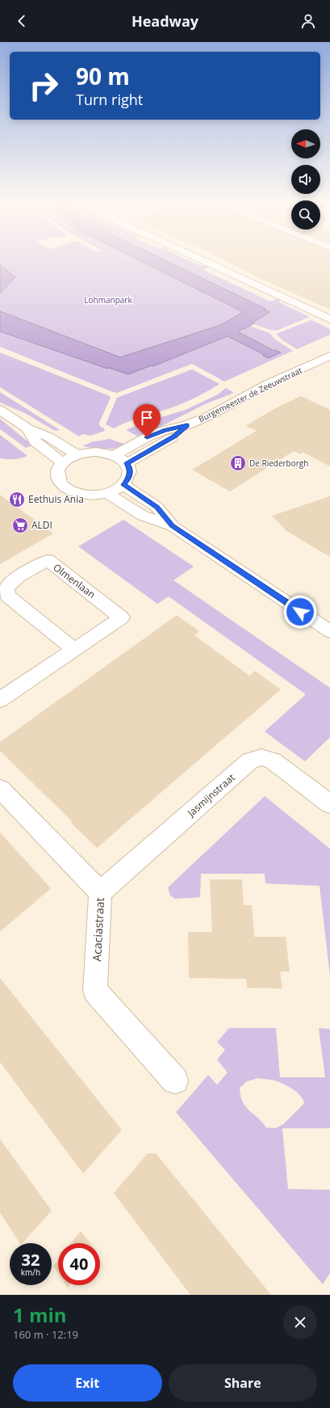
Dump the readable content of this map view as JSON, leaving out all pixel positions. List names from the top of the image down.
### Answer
{
  "streets": {
    "street": [
      "Burgemeester de Zeeuwstraat",
      "Olmenlaan",
      "Jasmijnstraat",
      "Acaciastraat"
    ]
  },
  "crossings": [
    ["Jasmijnstraat", "Acaciastraat"]
  ],
  "parks": ["Lohmanpark"],
  "places": {
    "building": ["De Riederborgh"],
    "restaurant": ["Eethuis Ania"],
    "supermarket": ["ALDI"]
  },
  "north": "left",
  "page": {
    "header": "Headway",
    "turn": ["90 m", "Turn right"],
    "speed": "32 km/h",
    "limit": "40",
    "heading": ["1 min", "160 m · 12:19"],
    "buttons": ["Exit", "Share"]
  }
}
